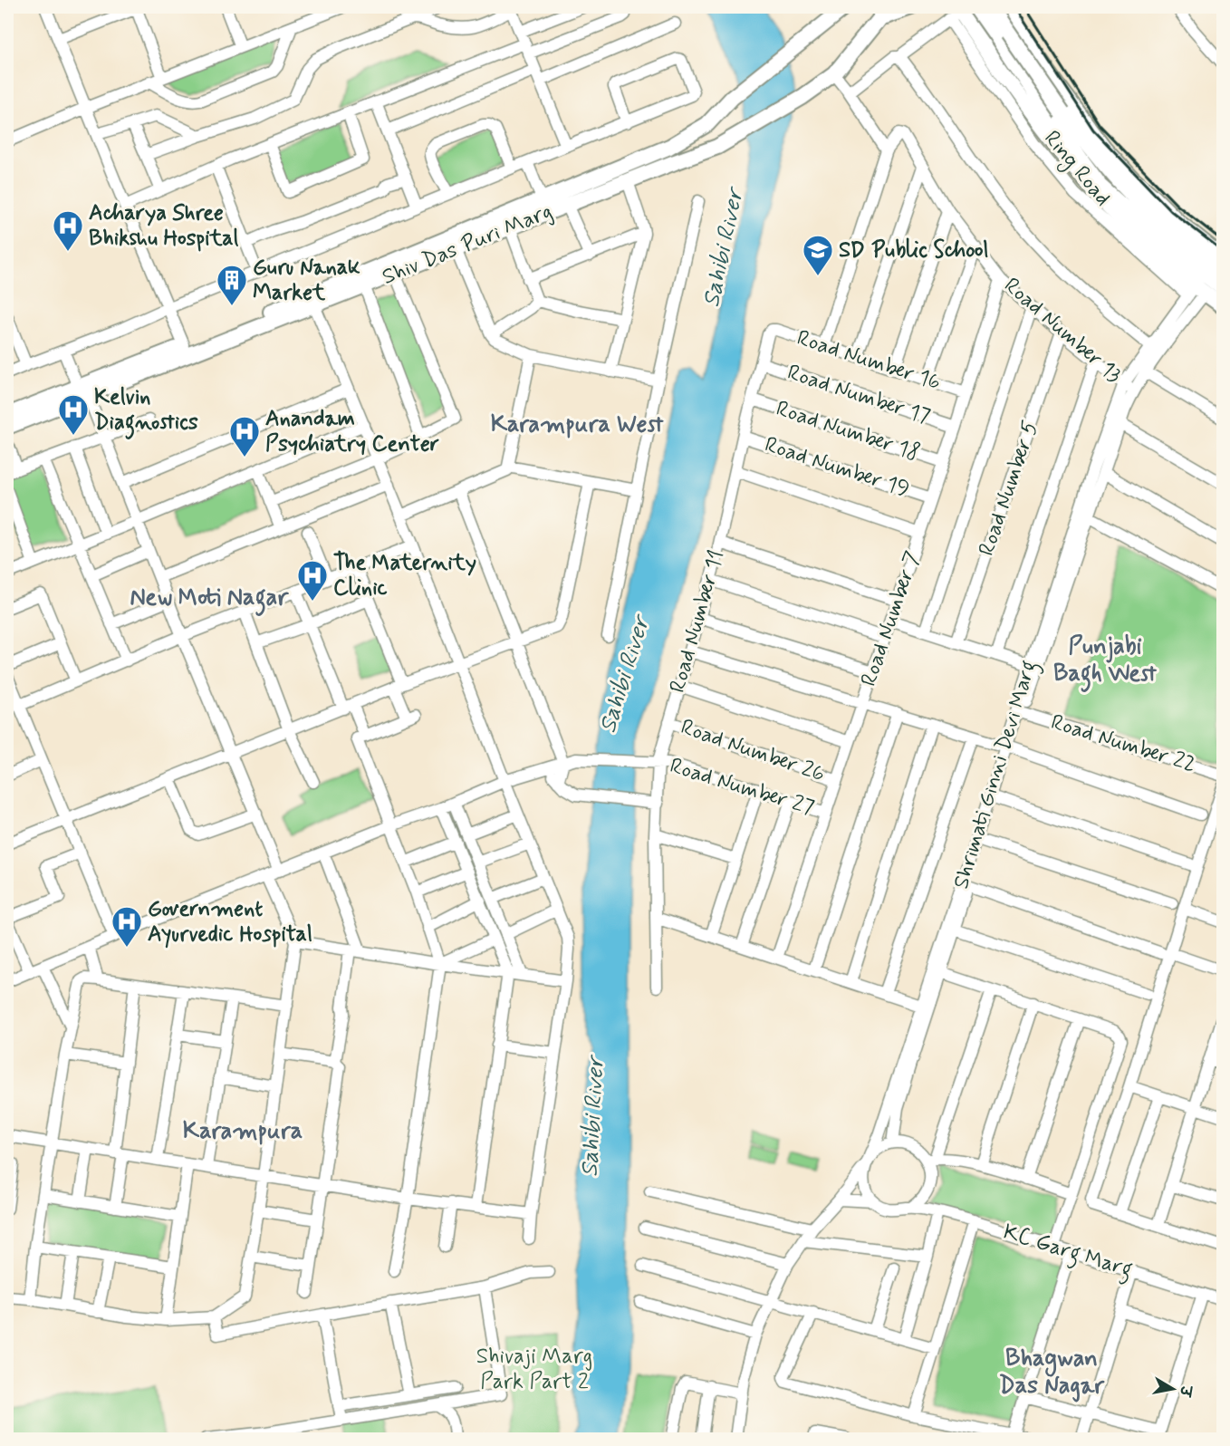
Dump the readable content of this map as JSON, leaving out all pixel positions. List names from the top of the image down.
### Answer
{
  "streets": {
    "main road": ["Ring Road", "Shiv Das Puri Marg"],
    "street": [
      "Road Number 13",
      "Road Number 16",
      "Road Number 17",
      "Road Number 18",
      "Road Number 19",
      "Road Number 5",
      "Road Number 7",
      "Road Number 11",
      "Road Number 22",
      "Road Number 26",
      "Shrimati Ginni Devi Marg",
      "Road Number 27",
      "KC Garg Marg"
    ]
  },
  "crossings": [
    ["Ring Road", "Shrimati Ginni Devi Marg"],
    ["Road Number 13", "Road Number 5"],
    ["Road Number 13", "Road Number 7"],
    ["Road Number 13", "Shrimati Ginni Devi Marg"],
    ["Road Number 16", "Road Number 7"],
    ["Road Number 16", "Road Number 11"],
    ["Road Number 17", "Road Number 7"],
    ["Road Number 17", "Road Number 11"],
    ["Road Number 18", "Road Number 7"],
    ["Road Number 18", "Road Number 11"],
    ["Road Number 19", "Road Number 7"],
    ["Road Number 19", "Road Number 11"],
    ["Road Number 7", "Road Number 26"],
    ["Road Number 7", "Road Number 27"],
    ["Road Number 11", "Road Number 26"],
    ["Road Number 11", "Road Number 27"],
    ["Road Number 22", "Shrimati Ginni Devi Marg"],
    ["Shrimati Ginni Devi Marg", "KC Garg Marg"]
  ],
  "districts": [
    "Karampura West",
    "New Moti Nagar",
    "Punjabi Bagh West",
    "Karampura",
    "Bhagwan Das Nagar"
  ],
  "water": ["Sahibi River"],
  "parks": ["Shivaji Marg Park Part 2"],
  "places": {
    "hospital": [
      "Acharya Shree Bhikshu Hospital",
      "Kelvin Diagnostics",
      "Anandam Psychiatry Center",
      "The Maternity Clinic",
      "Government Ayurvedic Hospital"
    ],
    "school or university": ["SD Public School"],
    "building": ["Guru Nanak Market"]
  },
  "north": "right"
}
